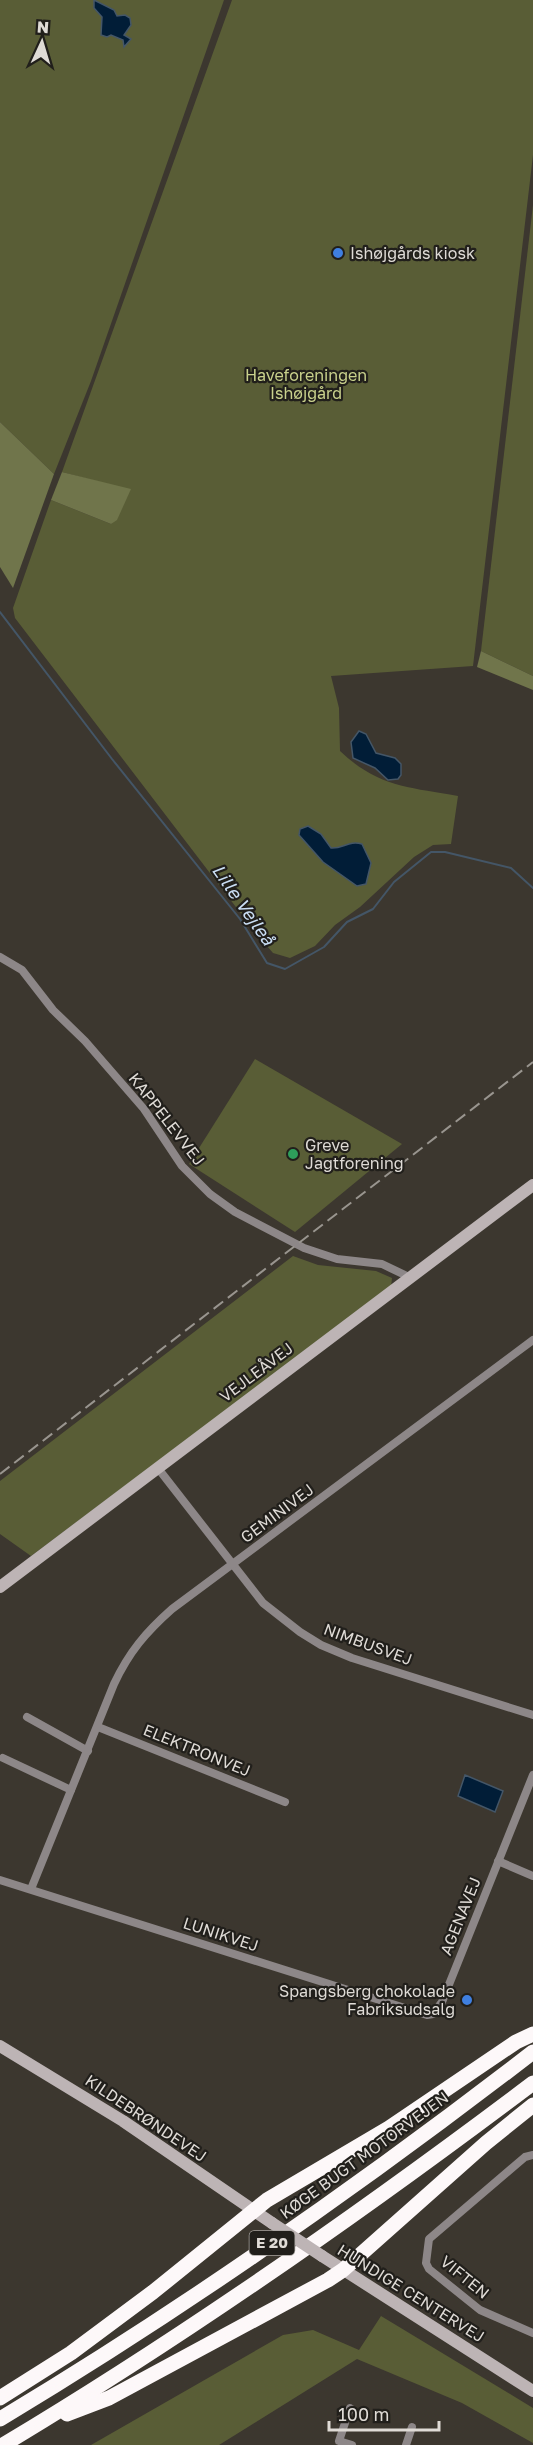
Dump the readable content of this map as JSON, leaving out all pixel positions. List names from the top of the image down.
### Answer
{
  "streets": {
    "highway": ["KØGE BUGT MOTORVEJEN", "E 20"],
    "street": [
      "KAPPELEVVEJ",
      "VEJLEÅVEJ",
      "GEMINIVEJ",
      "NIMBUSVEJ",
      "ELEKTRONVEJ",
      "AGENAVEJ",
      "LUNIKVEJ",
      "KILDEBRØNDEVEJ",
      "VIFTEN",
      "HUNDIGE CENTERVEJ"
    ]
  },
  "crossings": [
    ["KAPPELEVVEJ", "VEJLEÅVEJ"],
    ["VEJLEÅVEJ", "NIMBUSVEJ"],
    ["GEMINIVEJ", "NIMBUSVEJ"],
    ["GEMINIVEJ", "ELEKTRONVEJ"],
    ["GEMINIVEJ", "LUNIKVEJ"],
    ["AGENAVEJ", "LUNIKVEJ"],
    ["KILDEBRØNDEVEJ", "HUNDIGE CENTERVEJ"]
  ],
  "water": ["Lille Vejleå"],
  "parks": ["Haveforeningen Ishøjgård"],
  "places": ["Ishøjgårds kiosk", "Greve Jagtforening", "Spangsberg chokolade Fabriksudsalg"],
  "scale_bar": "100 m",
  "north": "top"
}
